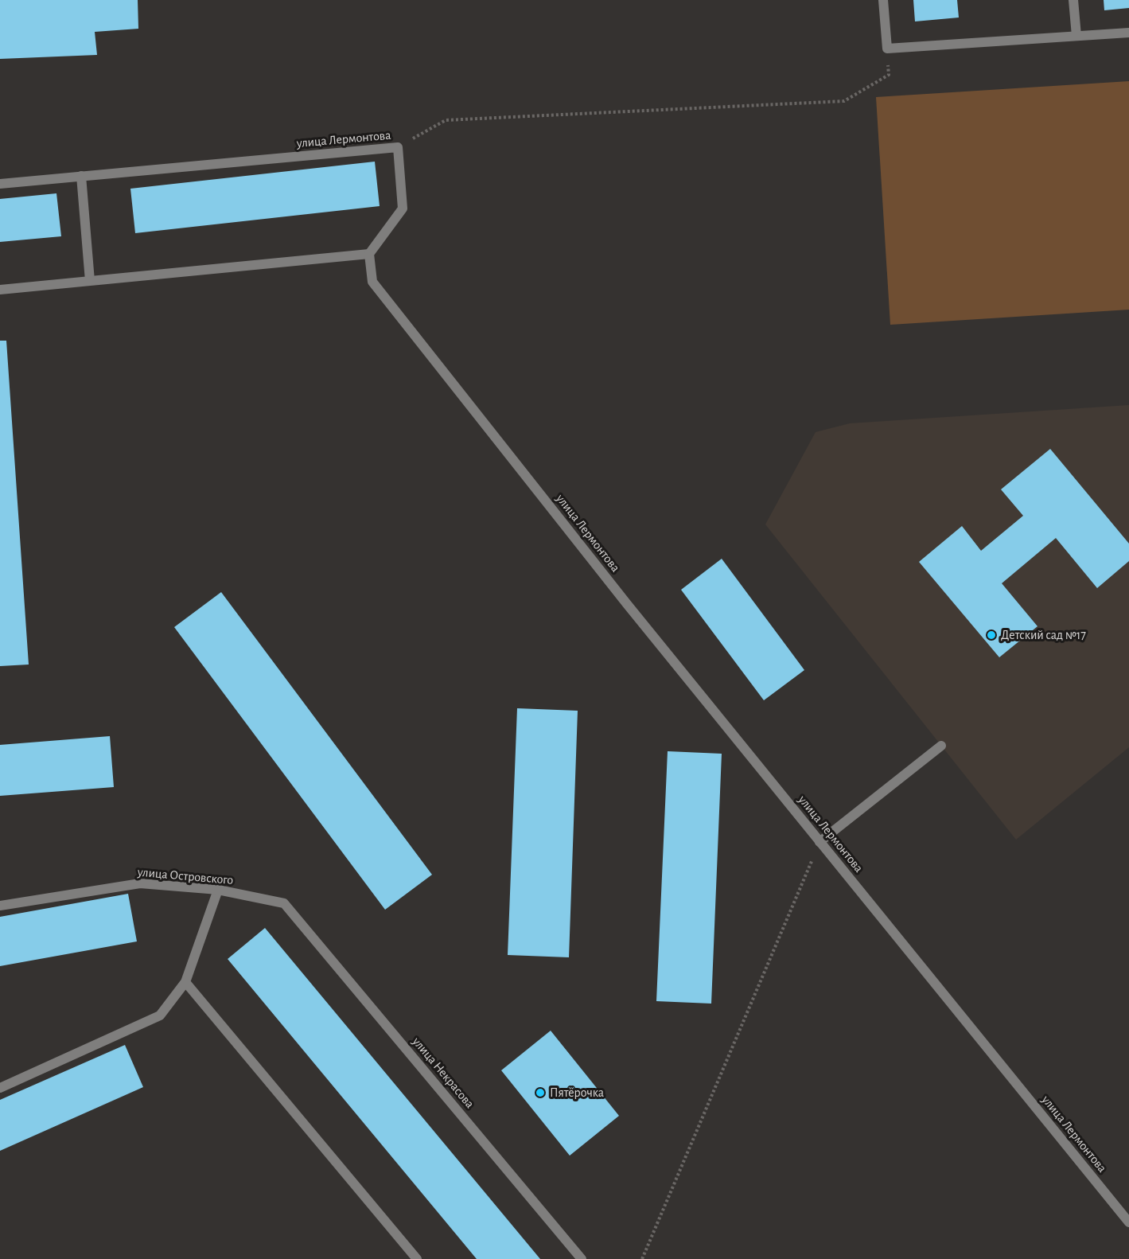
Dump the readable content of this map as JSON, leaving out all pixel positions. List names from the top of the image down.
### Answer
{
  "streets": {
    "street": ["улица Лермонтова", "улица Островского", "улица Некрасова"]
  },
  "crossings": [
    ["улица Островского", "улица Некрасова"]
  ],
  "places": ["Детский сад №17", "Пятёрочка"]
}
